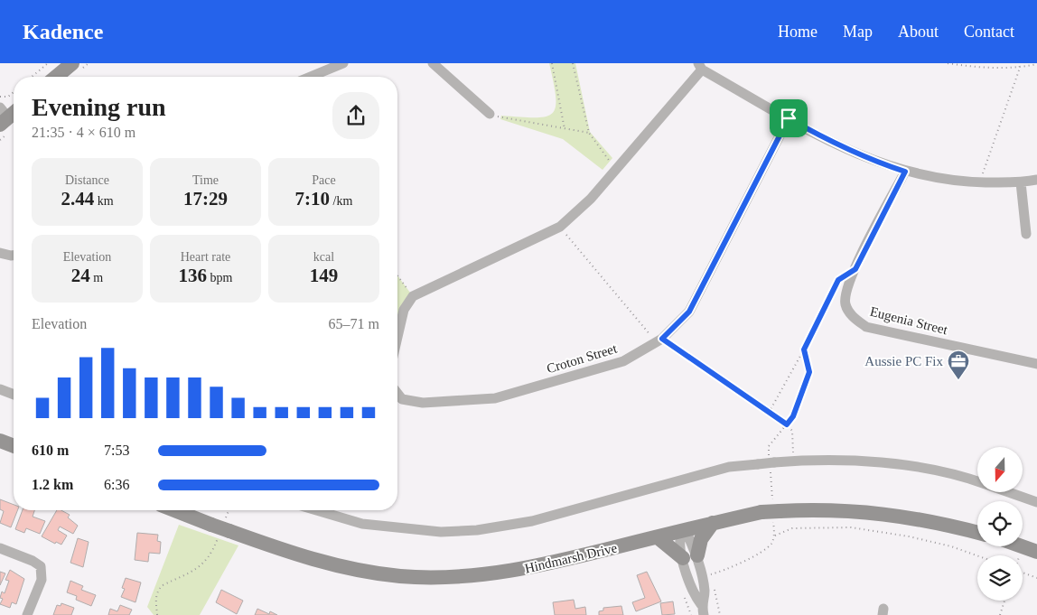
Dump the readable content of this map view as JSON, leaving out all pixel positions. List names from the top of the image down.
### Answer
{
  "streets": {
    "main road": ["Hindmarsh Drive"],
    "street": ["Eugenia Street", "Croton Street"]
  },
  "places": {
    "office": ["Aussie PC Fix"]
  },
  "north": "bottom",
  "page": {
    "header": "Kadence",
    "nav": [
      "Home",
      "Map",
      "About",
      "Contact"
    ],
    "heading": ["Evening run", "21:35 · 4 × 610 m"],
    "stats": [
      ["Distance", "2.44 km"],
      ["Time", "17:29"],
      ["Pace", "7:10 /km"],
      ["Elevation", "24 m"],
      ["Heart rate", "136 bpm"],
      ["kcal", "149"]
    ],
    "chart": ["Elevation", "65–71 m"],
    "list": [
      {
        "name": "610 m",
        "note": "7:53"
      },
      {
        "name": "1.2 km",
        "note": "6:36"
      }
    ]
  }
}
